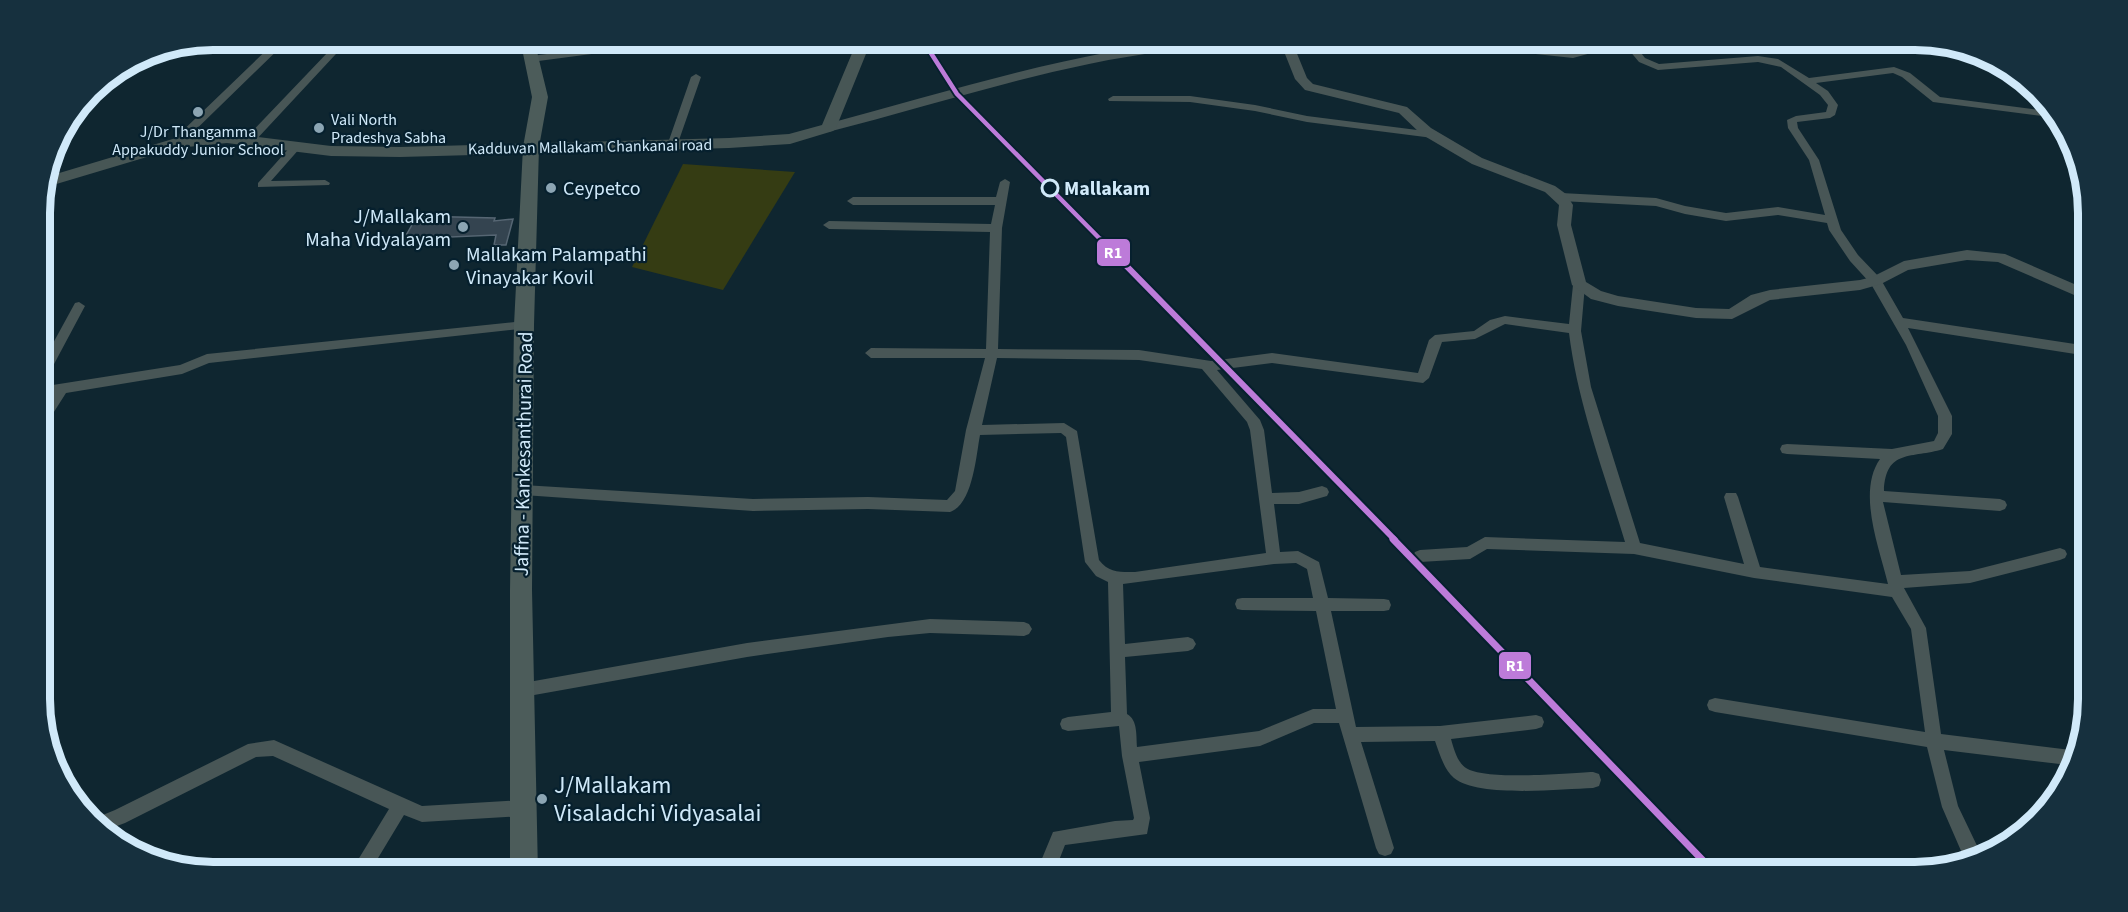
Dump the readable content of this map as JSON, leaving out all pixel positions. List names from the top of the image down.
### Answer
{
  "streets": {
    "main road": ["Kadduvan Mallakam Chankanai road", "Jaffna - Kankesanthurai Road"]
  },
  "crossings": [
    ["Kadduvan Mallakam Chankanai road", "Jaffna - Kankesanthurai Road"]
  ],
  "places": [
    "J/Dr Thangamma Appakuddy Junior School",
    "Vali North Pradeshya Sabha",
    "Ceypetco",
    "Mallakam",
    "J/Mallakam Maha Vidyalayam",
    "Mallakam Palampathi Vinayakar Kovil",
    "J/Mallakam Visaladchi Vidyasalai"
  ],
  "lines": ["transit line R1"]
}
